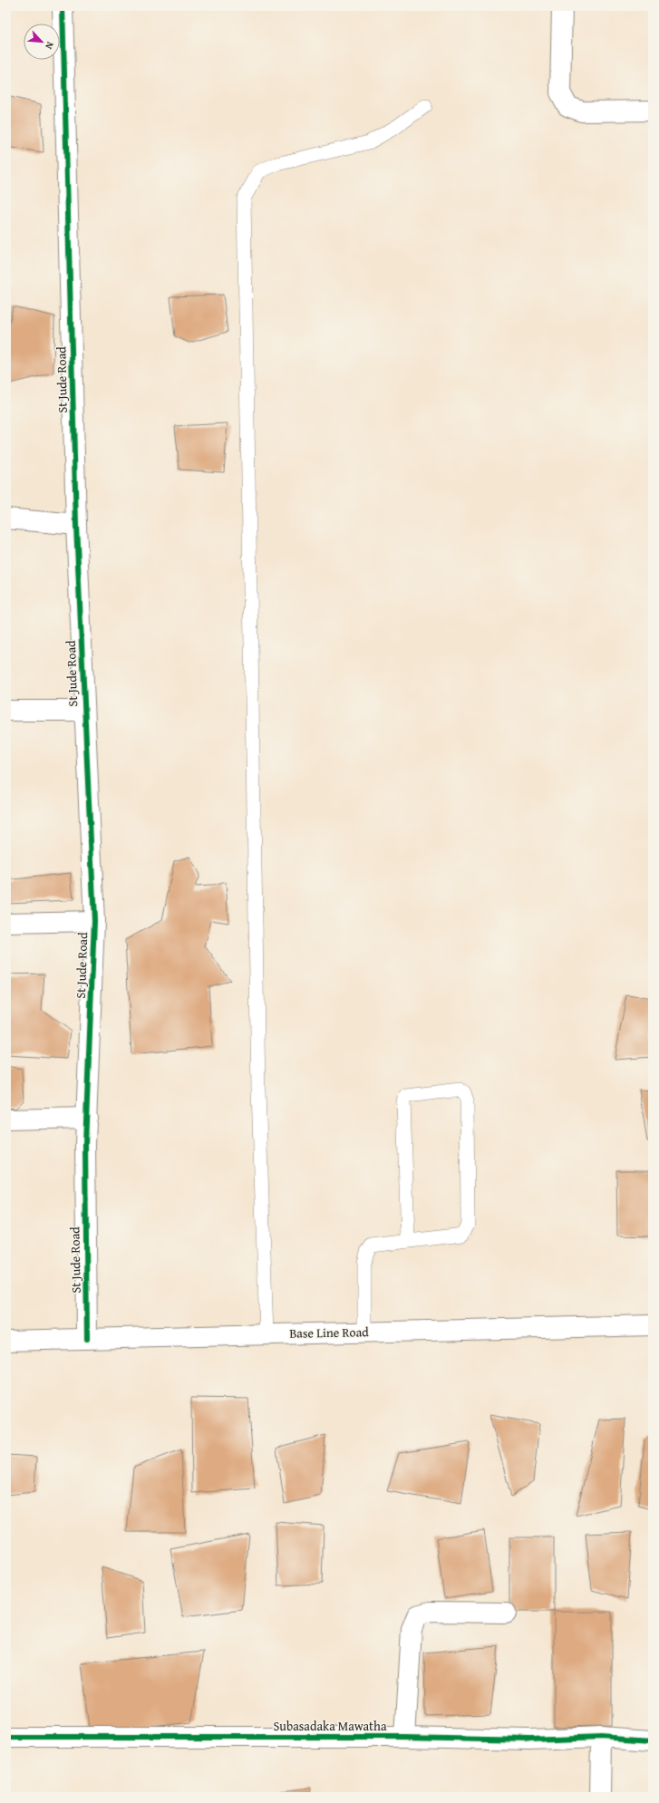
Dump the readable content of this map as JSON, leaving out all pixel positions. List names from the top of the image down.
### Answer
{
  "streets": {
    "street": ["St Jude Road", "Base Line Road", "Subasadaka Mawatha"]
  },
  "crossings": [
    ["St Jude Road", "Base Line Road"]
  ],
  "north": "bottom right"
}
